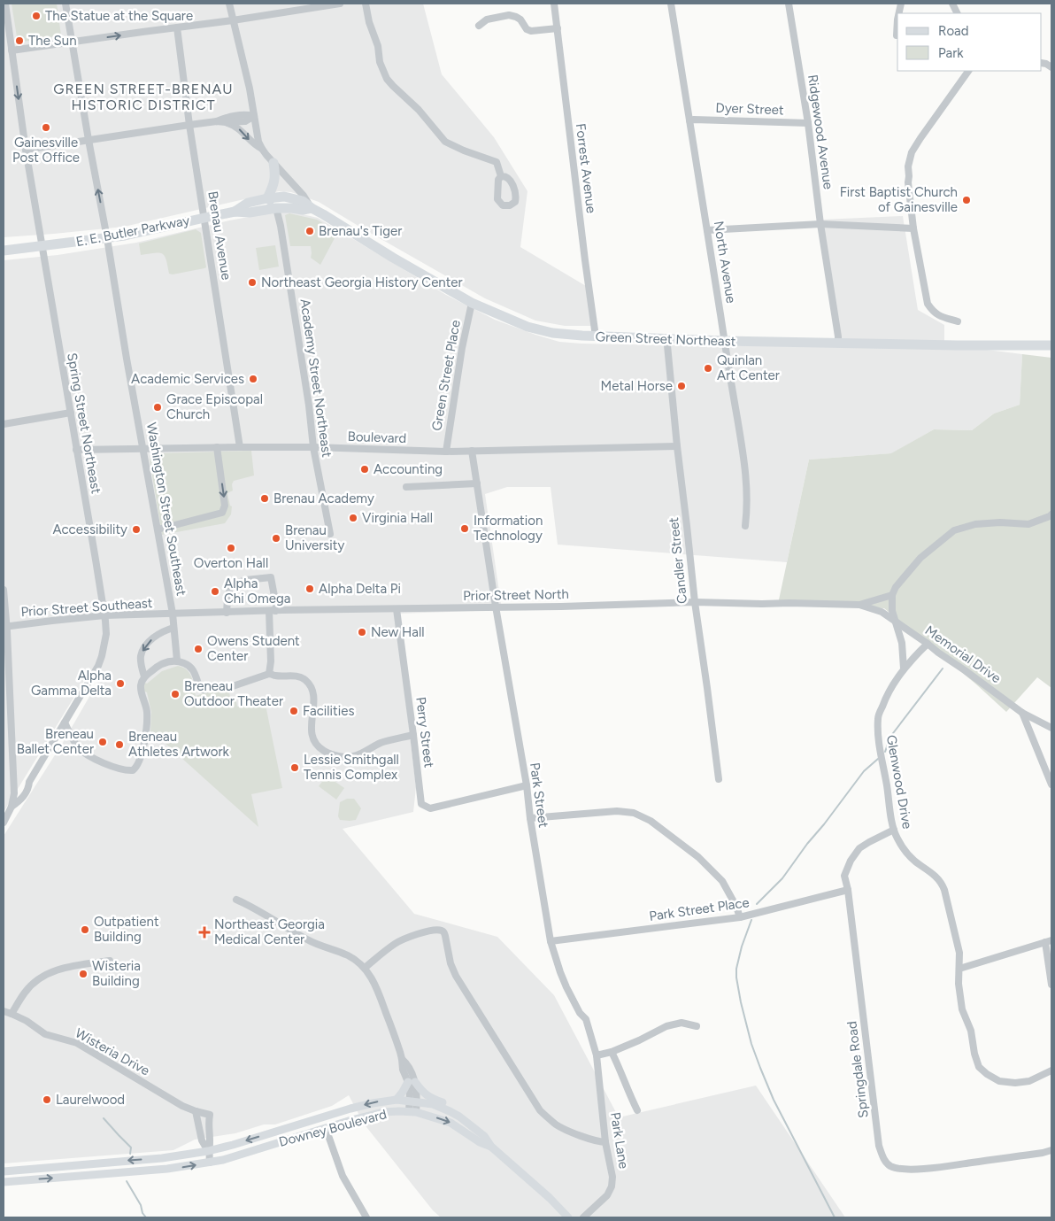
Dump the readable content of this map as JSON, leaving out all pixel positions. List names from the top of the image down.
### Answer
{
  "streets": {
    "highway": ["E. E. Butler Parkway", "Green Street Northeast"],
    "main road": ["Downey Boulevard"],
    "street": [
      "Dyer Street",
      "Ridgewood Avenue",
      "Forrest Avenue",
      "Brenau Avenue",
      "North Avenue",
      "Green Street Place",
      "Academy Street Northeast",
      "Spring Street Northeast",
      "Boulevard",
      "Washington Street Southeast",
      "Candler Street",
      "Prior Street North",
      "Prior Street Southeast",
      "Memorial Drive",
      "Perry Street",
      "Glenwood Drive",
      "Park Street",
      "Park Street Place",
      "Wisteria Drive",
      "Springdale Road",
      "Park Lane"
    ]
  },
  "crossings": [
    ["Dyer Street", "Ridgewood Avenue"],
    ["Dyer Street", "North Avenue"],
    ["Ridgewood Avenue", "Green Street Northeast"],
    ["Forrest Avenue", "Green Street Northeast"],
    ["E. E. Butler Parkway", "Brenau Avenue"],
    ["E. E. Butler Parkway", "Green Street Northeast"],
    ["E. E. Butler Parkway", "Academy Street Northeast"],
    ["E. E. Butler Parkway", "Spring Street Northeast"],
    ["E. E. Butler Parkway", "Washington Street Southeast"],
    ["Brenau Avenue", "Boulevard"],
    ["North Avenue", "Green Street Northeast"],
    ["Green Street Northeast", "Green Street Place"],
    ["Green Street Northeast", "Candler Street"],
    ["Green Street Place", "Boulevard"],
    ["Academy Street Northeast", "Boulevard"],
    ["Spring Street Northeast", "Boulevard"],
    ["Spring Street Northeast", "Prior Street Southeast"],
    ["Boulevard", "Washington Street Southeast"],
    ["Boulevard", "Candler Street"],
    ["Boulevard", "Park Street"],
    ["Washington Street Southeast", "Prior Street North"],
    ["Washington Street Southeast", "Prior Street Southeast"],
    ["Candler Street", "Prior Street North"],
    ["Prior Street North", "Prior Street Southeast"],
    ["Prior Street North", "Memorial Drive"],
    ["Prior Street North", "Perry Street"],
    ["Prior Street North", "Park Street"],
    ["Memorial Drive", "Glenwood Drive"],
    ["Perry Street", "Park Street"],
    ["Glenwood Drive", "Springdale Road"],
    ["Park Street", "Park Street Place"],
    ["Park Street", "Park Lane"],
    ["Park Street Place", "Springdale Road"],
    ["Wisteria Drive", "Downey Boulevard"]
  ],
  "districts": ["GREEN STREET-BRENAU HISTORIC DISTRICT"],
  "places": {
    "other": [
      "The Statue at the Square",
      "The Sun",
      "Gainesville Post Office",
      "First Baptist Church of Gainesville",
      "Brenau's Tiger",
      "Northeast Georgia History Center",
      "Quinlan Art Center",
      "Academic Services",
      "Metal Horse",
      "Grace Episcopal Church",
      "Accounting",
      "Brenau Academy",
      "Virginia Hall",
      "Information Technology",
      "Accessibility",
      "Brenau University",
      "Overton Hall",
      "Alpha Delta Pi",
      "Alpha Chi Omega",
      "New Hall",
      "Owens Student Center",
      "Alpha Gamma Delta",
      "Breneau Outdoor Theater",
      "Facilities",
      "Breneau Ballet Center",
      "Breneau Athletes Artwork",
      "Lessie Smithgall Tennis Complex",
      "Outpatient Building",
      "Wisteria Building",
      "Laurelwood"
    ],
    "health": ["Northeast Georgia Medical Center"]
  },
  "legend": ["Road", "Park"]
}
